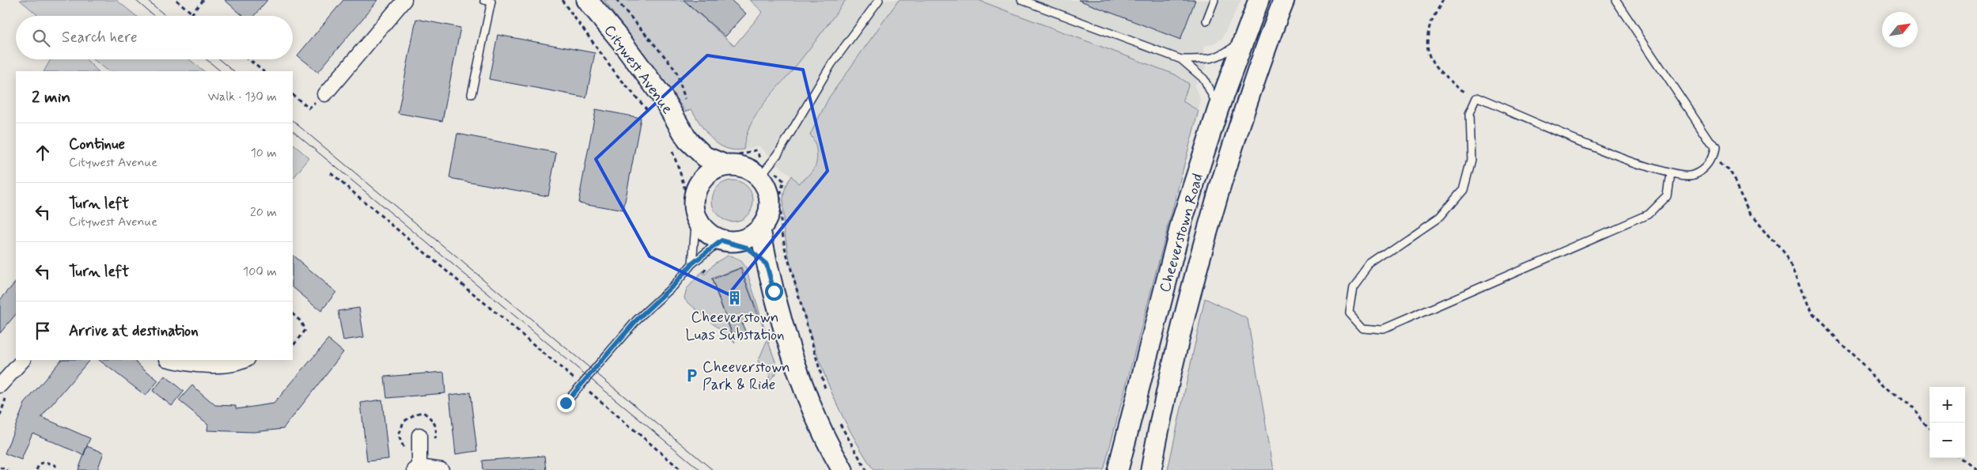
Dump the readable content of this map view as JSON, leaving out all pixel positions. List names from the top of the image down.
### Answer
{
  "streets": {
    "main road": ["Citywest Avenue", "Cheeverstown Road"]
  },
  "places": {
    "building": ["Cheeverstown Luas Substation"],
    "parking": ["Cheeverstown Park & Ride"]
  },
  "north": "top right",
  "page": {
    "search": "Search here",
    "heading": ["2 min", "Walk · 130 m"],
    "list": [
      ["Continue", "Citywest Avenue", "10 m"],
      ["Turn left", "Citywest Avenue", "20 m"],
      ["Turn left", "100 m"],
      "Arrive at destination"
    ],
    "map_buttons": ["+", "−"]
  }
}
